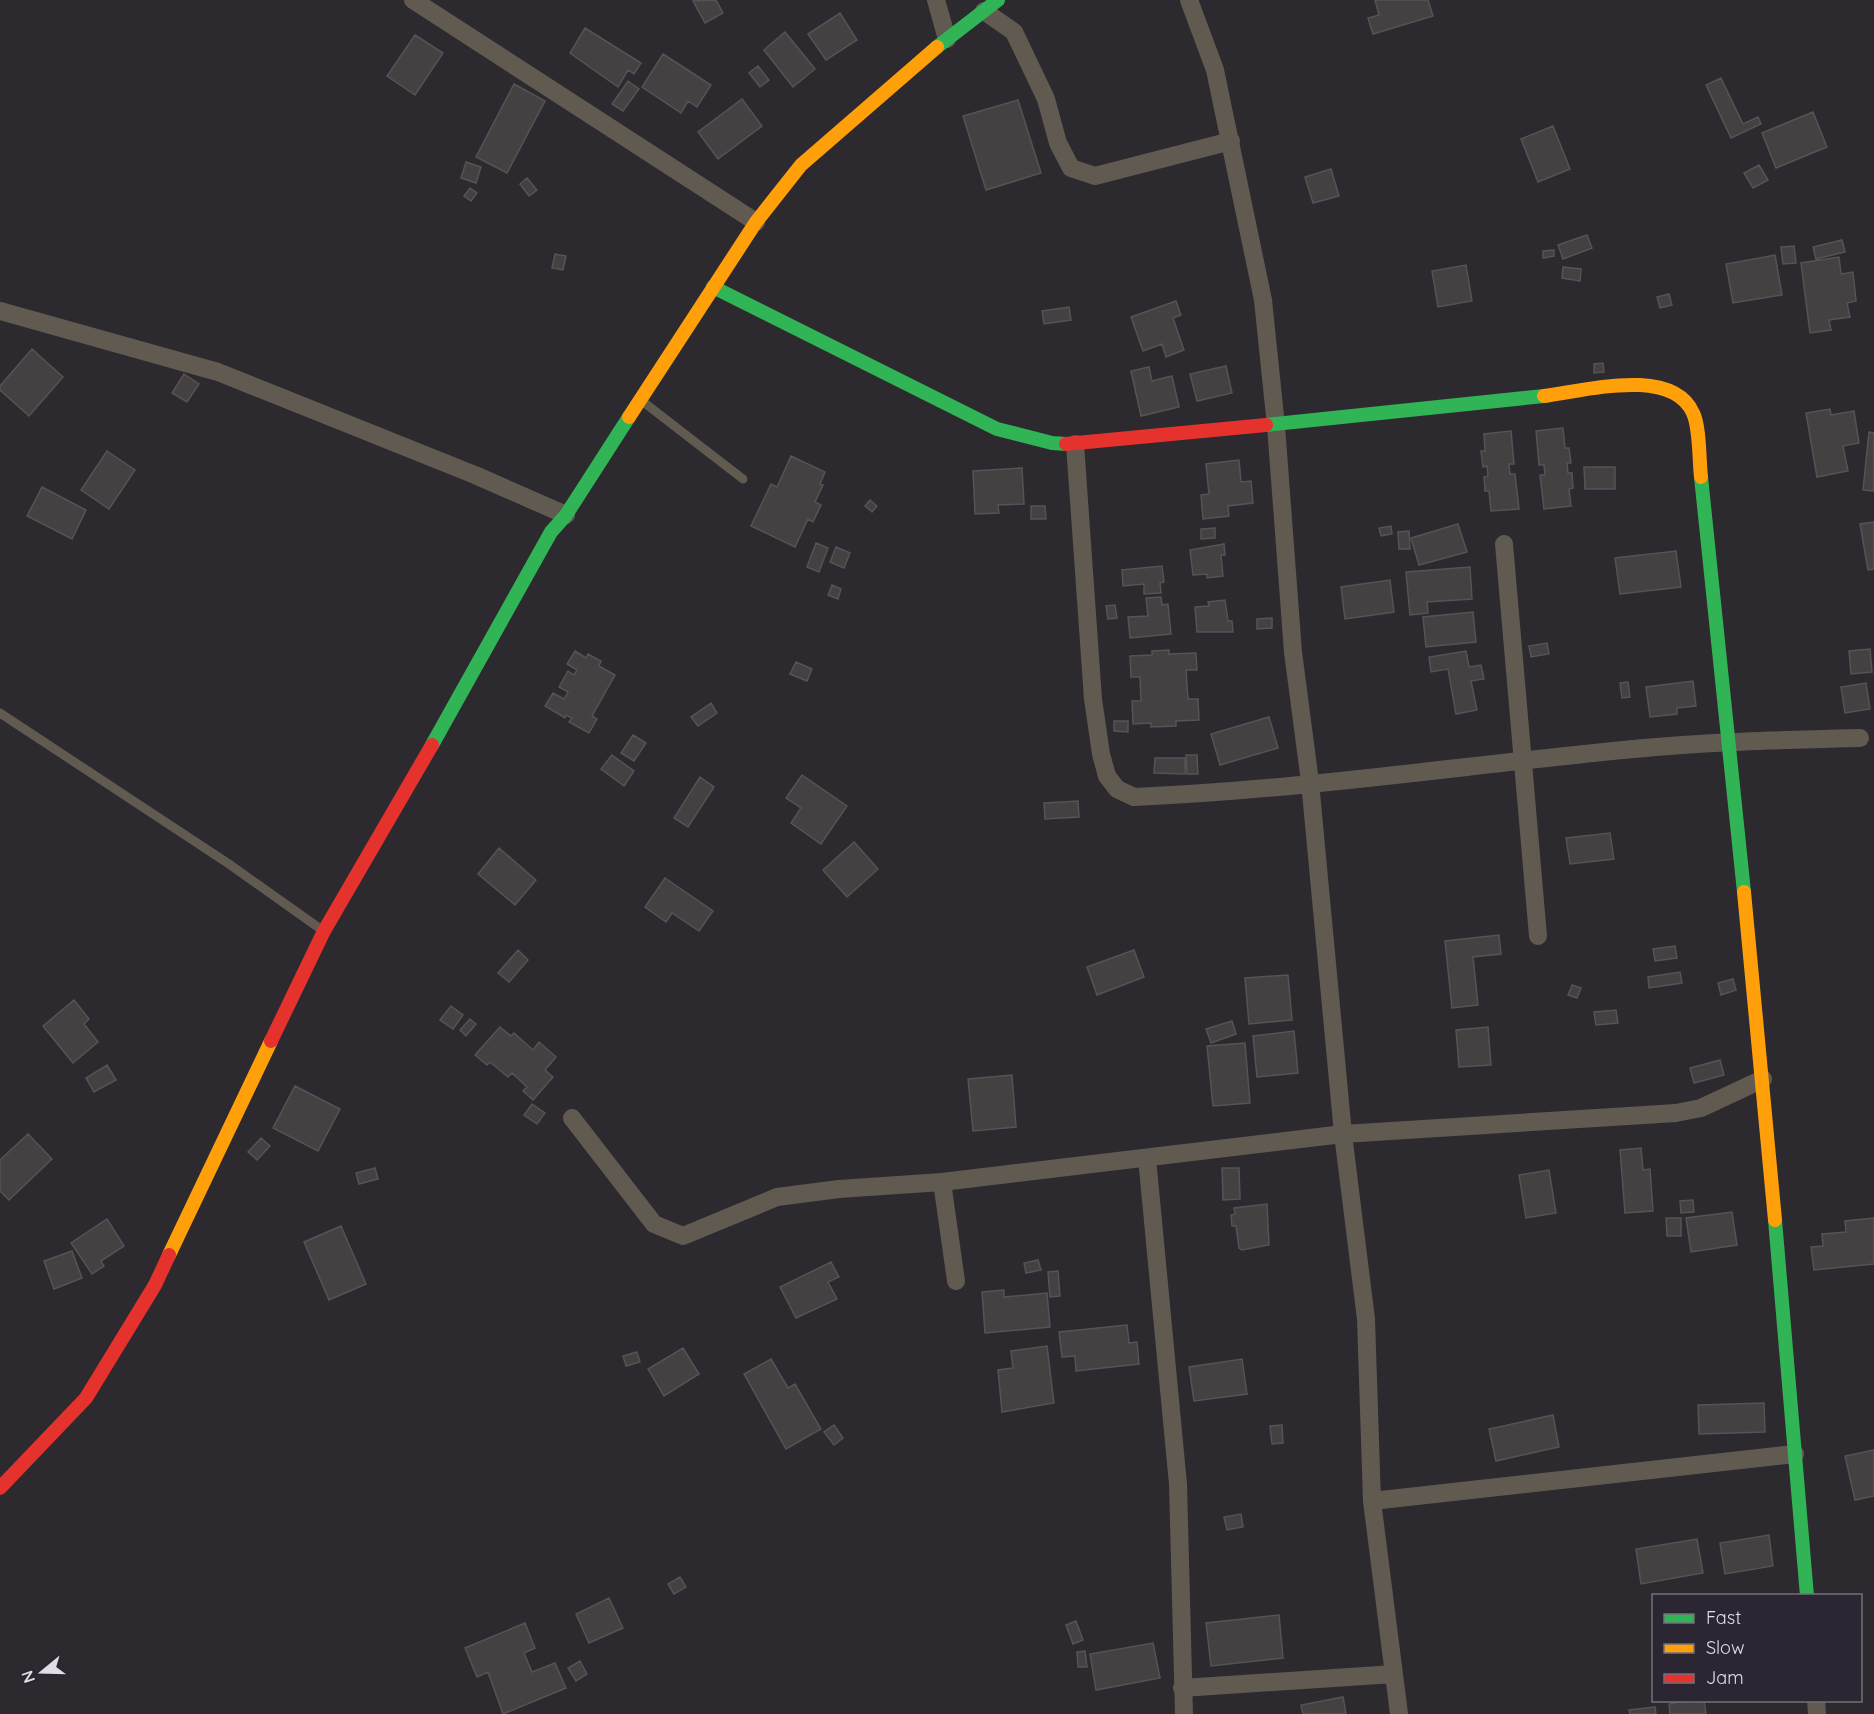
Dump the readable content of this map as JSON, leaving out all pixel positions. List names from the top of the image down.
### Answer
{
  "legend": ["Fast", "Slow", "Jam"],
  "north": "left"
}
